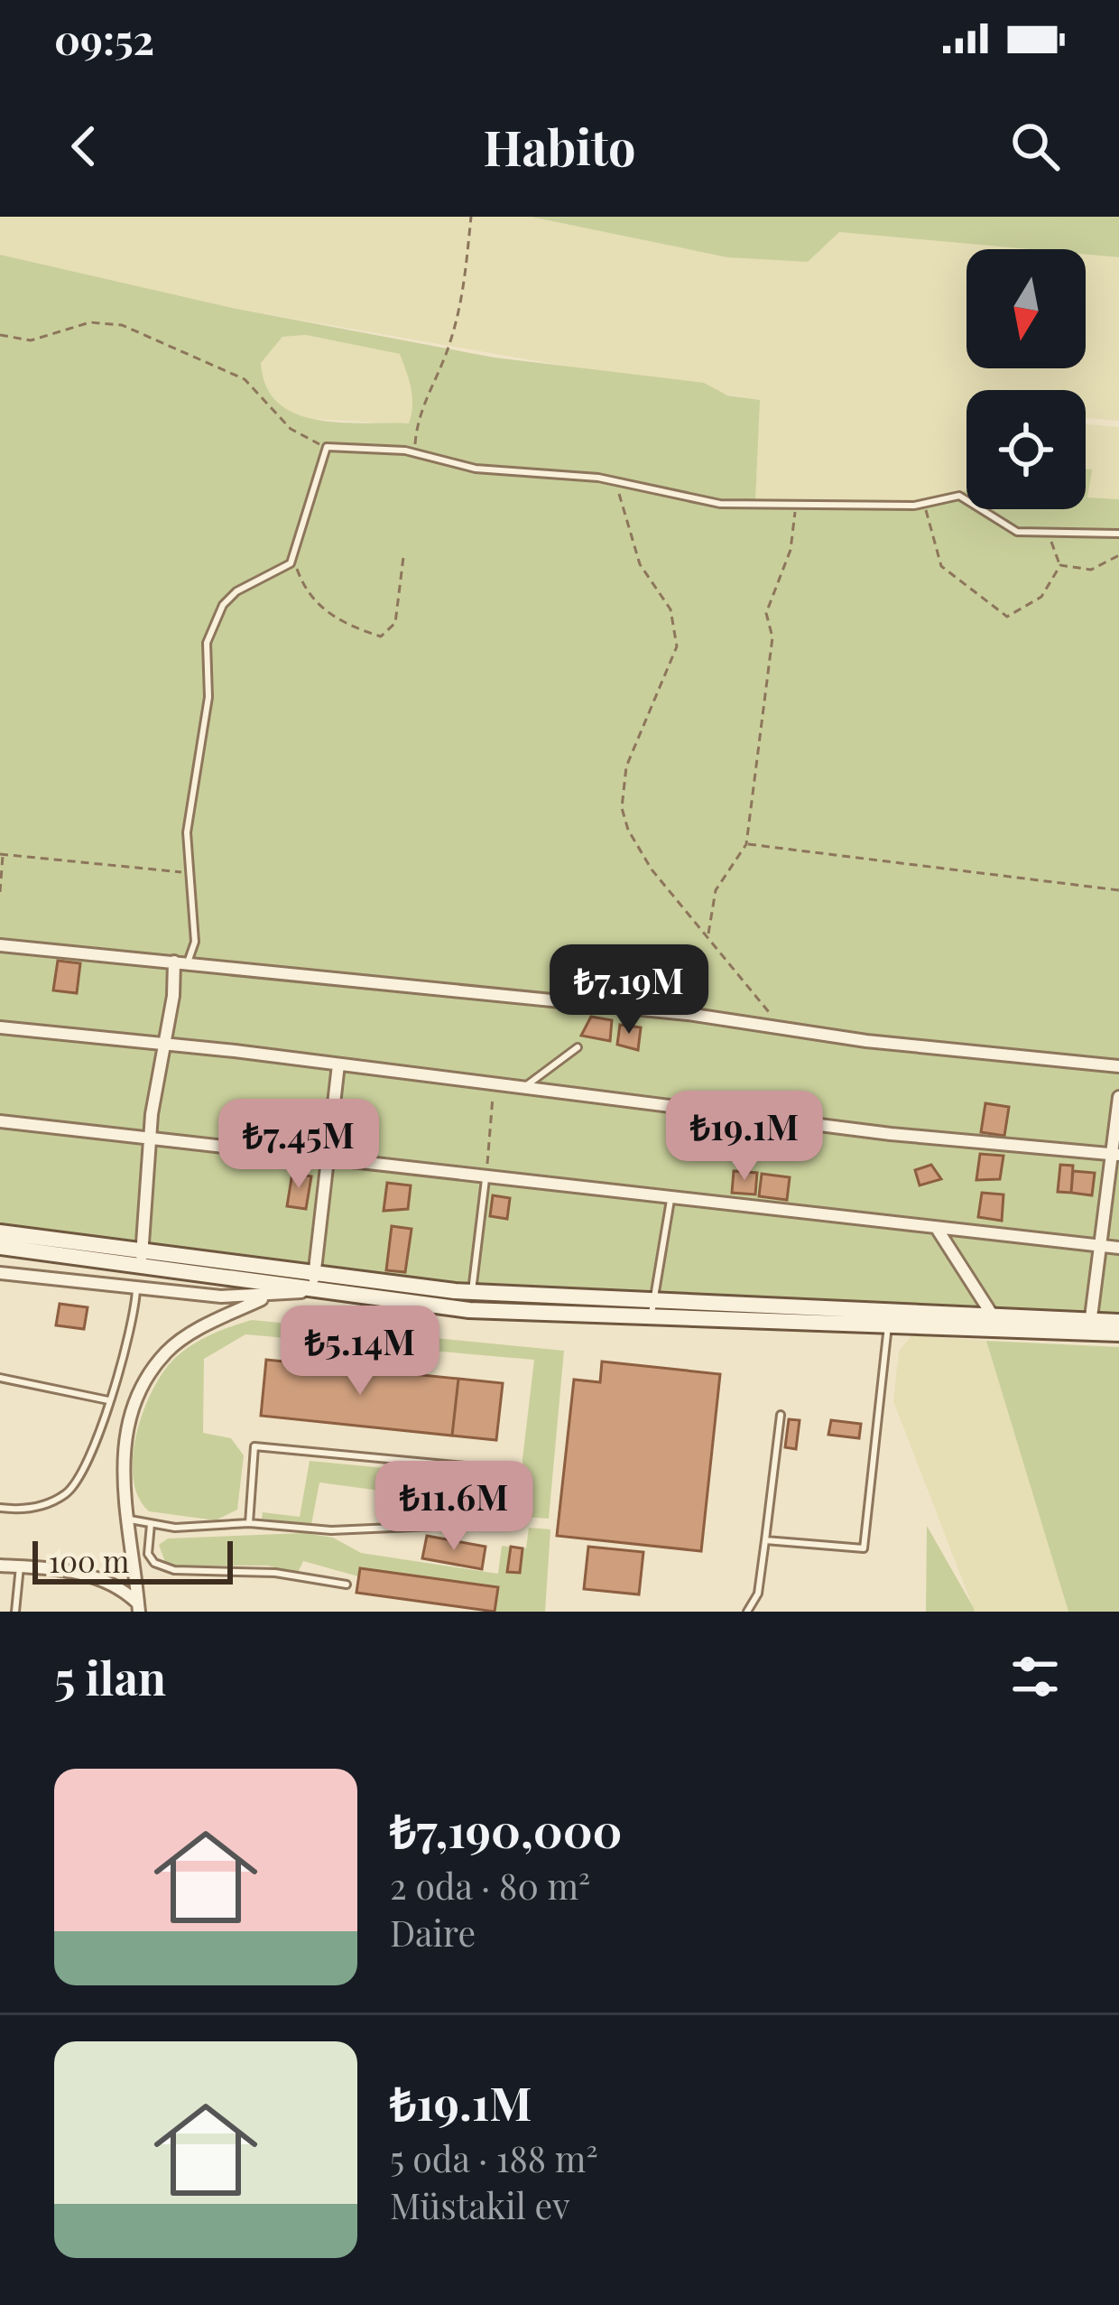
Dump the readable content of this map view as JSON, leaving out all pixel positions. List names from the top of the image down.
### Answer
{
  "scale_bar": "100 m",
  "north": "bottom",
  "page": {
    "status": "09:52",
    "header": "Habito",
    "price": [
      "₺7.19M",
      "₺19.1M",
      "₺7.45M",
      "₺5.14M",
      "₺11.6M"
    ],
    "scale": "100 m",
    "heading": "5 ilan",
    "list": [
      {
        "name": "₺7,190,000",
        "note": "2 oda · 80 m² · Daire"
      },
      {
        "name": "₺19.1M",
        "note": "5 oda · 188 m² · Müstakil ev"
      }
    ]
  }
}
